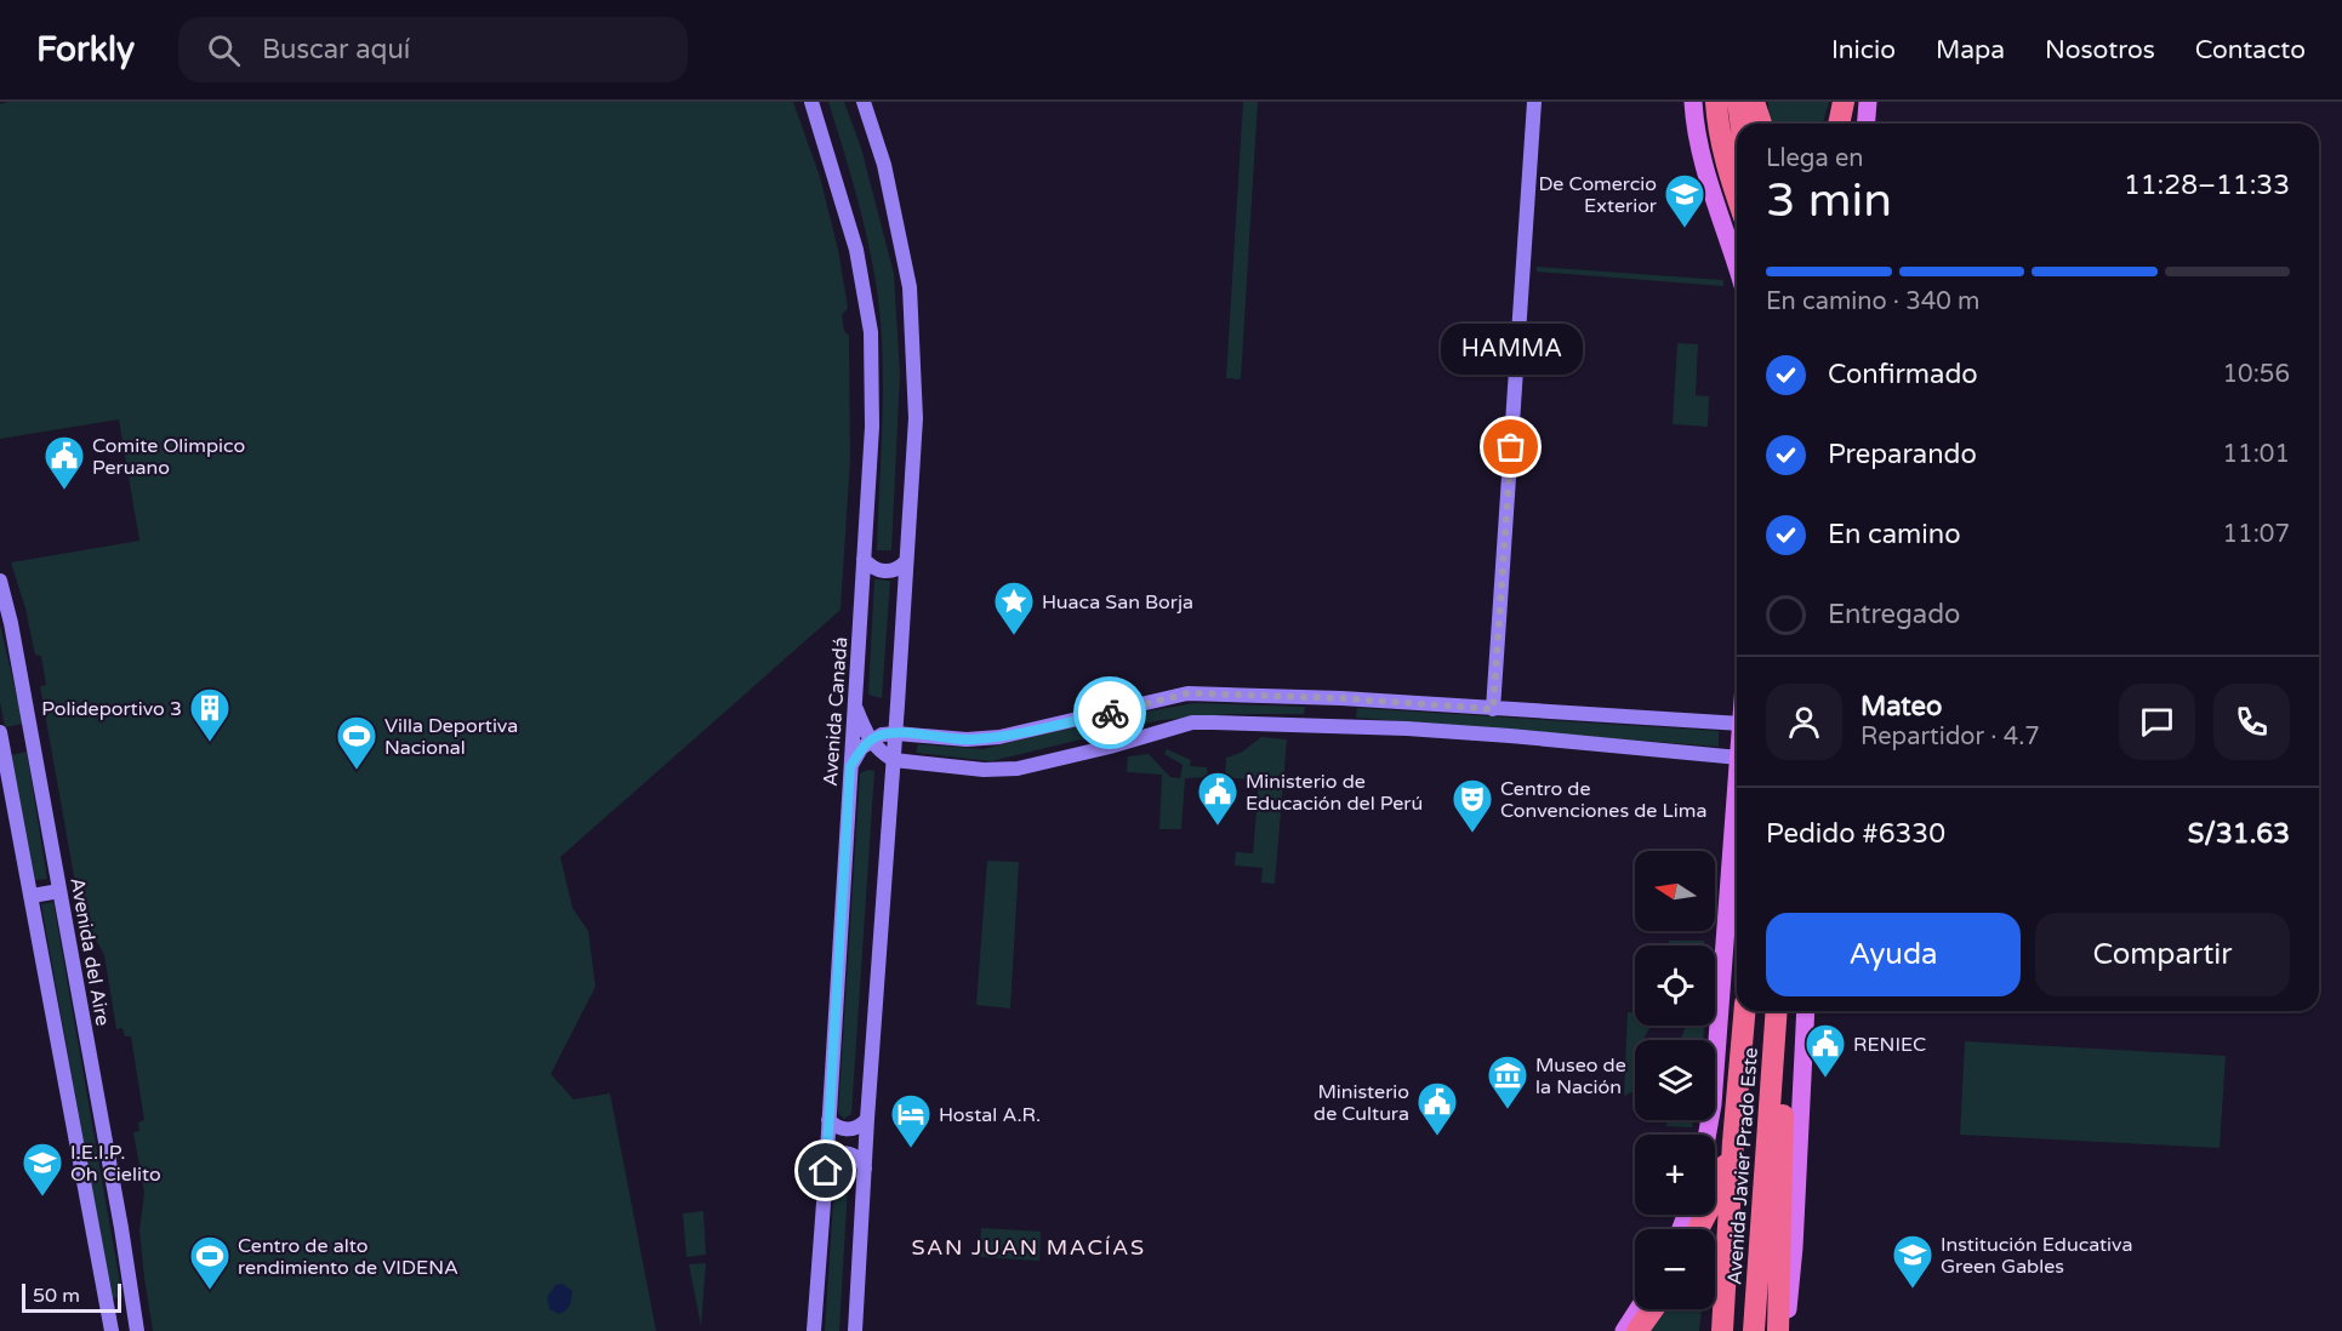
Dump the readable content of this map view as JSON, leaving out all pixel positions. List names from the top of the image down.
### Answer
{
  "streets": {
    "highway": ["Avenida Javier Prado Este"],
    "main road": ["Avenida Canadá", "Avenida del Aire"]
  },
  "districts": ["SAN JUAN MACÍAS"],
  "places": {
    "school or university": ["De Comercio Exterior", "I.E.I.P. Oh Cielito", "Institución Educativa Green Gables"],
    "other": ["HAMMA"],
    "public building": [
      "Comite Olimpico Peruano",
      "Ministerio de Educación del Perú",
      "RENIEC",
      "Ministerio de Cultura"
    ],
    "place": ["Huaca San Borja"],
    "building": ["Polideportivo 3"],
    "sports": ["Villa Deportiva Nacional", "Centro de alto rendimiento de VIDENA"],
    "theatre": ["Centro de Convenciones de Lima"],
    "museum": ["Museo de la Nación"],
    "hotel": ["Hostal A.R."]
  },
  "scale_bar": "50 m",
  "north": "left",
  "page": {
    "header": "Forkly",
    "search": "Buscar aquí",
    "nav": [
      "Inicio",
      "Mapa",
      "Nosotros",
      "Contacto"
    ],
    "heading": ["3 min", "Llega en", "11:28–11:33"],
    "panel": [
      "Mateo",
      "Repartidor · 4.7",
      "Pedido #6330",
      "S/31.63"
    ],
    "bar": "En camino · 340 m",
    "bubble": "HAMMA",
    "list": [
      ["Confirmado", "10:56"],
      ["Preparando", "11:01"],
      ["En camino", "11:07"],
      "Entregado"
    ],
    "map_buttons": ["+", "−"],
    "buttons": ["Ayuda", "Compartir"],
    "scale": "50 m"
  }
}
